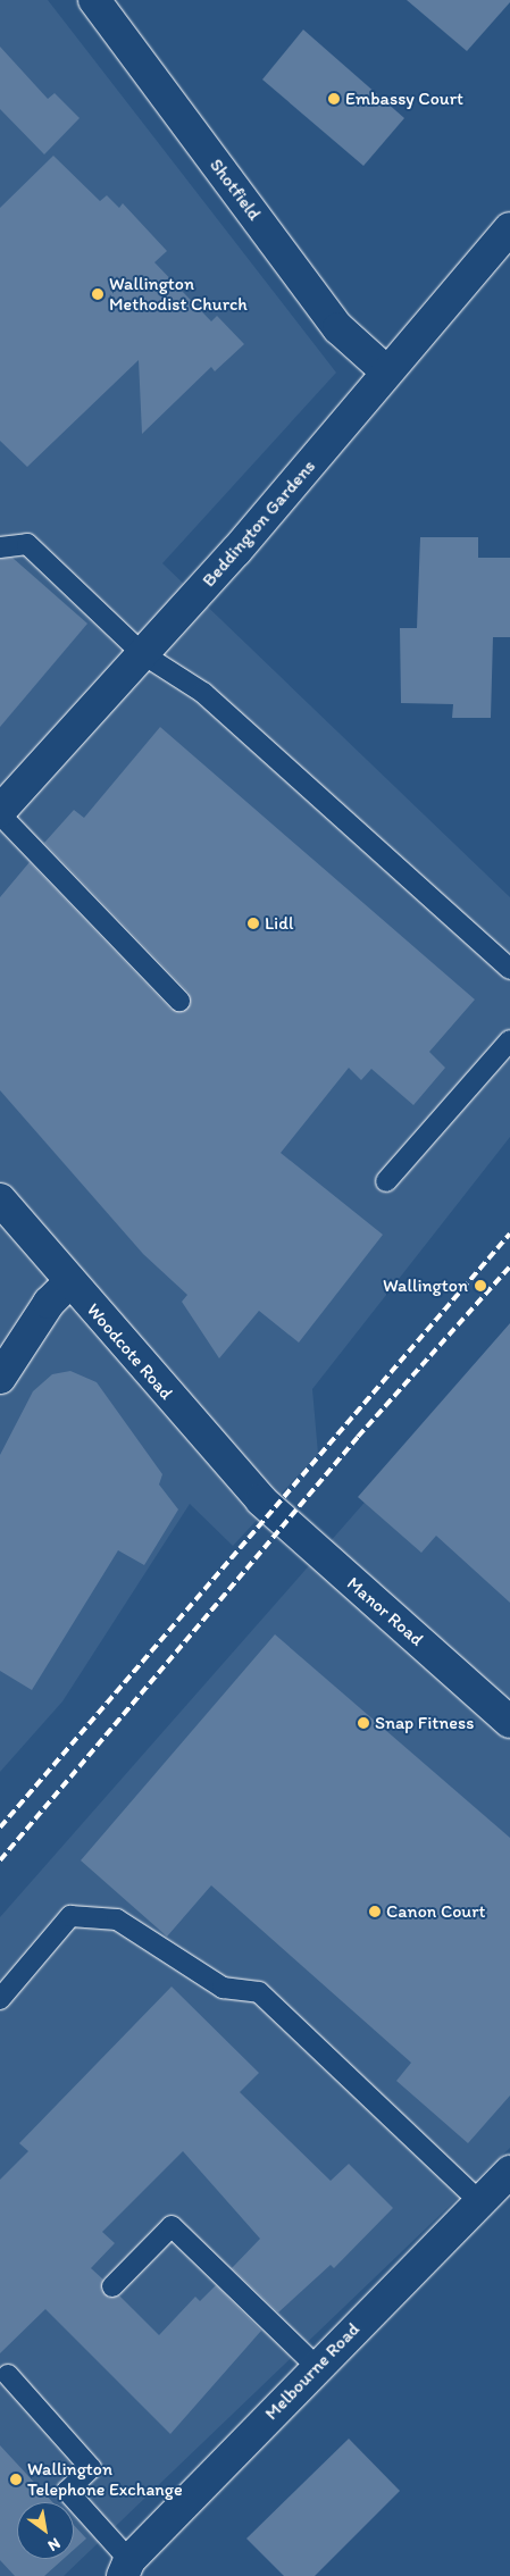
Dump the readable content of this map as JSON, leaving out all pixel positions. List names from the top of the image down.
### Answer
{
  "streets": {
    "street": [
      "Shotfield",
      "Beddington Gardens",
      "Woodcote Road",
      "Manor Road",
      "Melbourne Road"
    ]
  },
  "crossings": [
    ["Shotfield", "Beddington Gardens"],
    ["Woodcote Road", "Manor Road"]
  ],
  "places": [
    "Embassy Court",
    "Wallington Methodist Church",
    "Lidl",
    "Wallington",
    "Snap Fitness",
    "Canon Court",
    "Wallington Telephone Exchange"
  ],
  "north": "bottom right"
}
